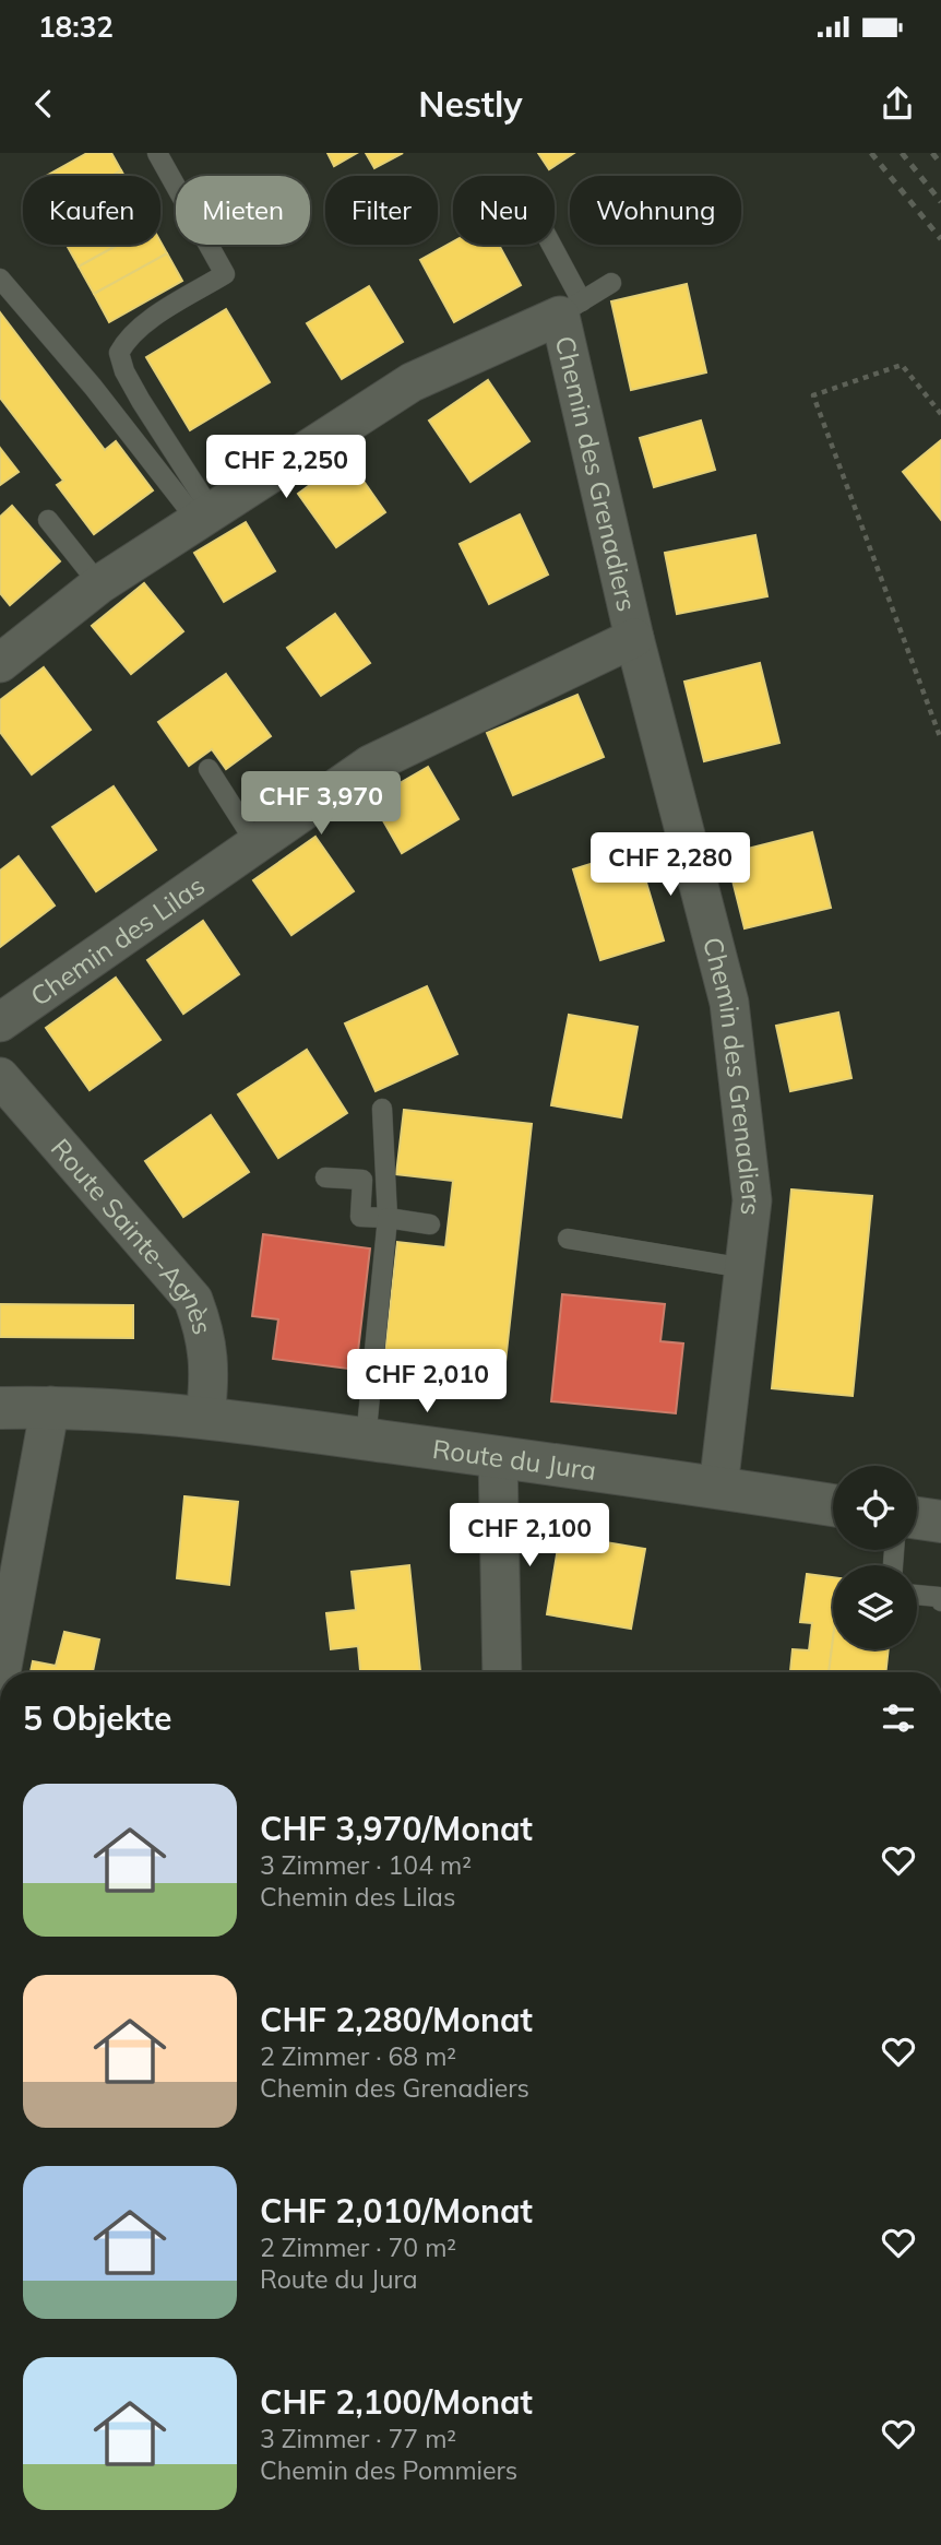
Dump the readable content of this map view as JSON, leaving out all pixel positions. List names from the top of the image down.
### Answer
{
  "streets": {
    "street": [
      "Chemin des Grenadiers",
      "Chemin des Lilas",
      "Route Sainte-Agnès",
      "Route du Jura"
    ]
  },
  "crossings": [
    ["Chemin des Grenadiers", "Chemin des Lilas"],
    ["Chemin des Grenadiers", "Route du Jura"],
    ["Route Sainte-Agnès", "Route du Jura"]
  ],
  "page": {
    "status": "18:32",
    "header": "Nestly",
    "chip": [
      "Kaufen",
      "Mieten",
      "Filter",
      "Neu",
      "Wohnung"
    ],
    "price": [
      "CHF 2,250",
      "CHF 3,970",
      "CHF 2,280",
      "CHF 2,010",
      "CHF 2,100"
    ],
    "heading": "5 Objekte",
    "list": [
      {
        "name": "CHF 3,970/Monat",
        "note": "3 Zimmer · 104 m² · Chemin des Lilas"
      },
      {
        "name": "CHF 2,280/Monat",
        "note": "2 Zimmer · 68 m² · Chemin des Grenadiers"
      },
      {
        "name": "CHF 2,010/Monat",
        "note": "2 Zimmer · 70 m² · Route du Jura"
      },
      {
        "name": "CHF 2,100/Monat",
        "note": "3 Zimmer · 77 m² · Chemin des Pommiers"
      }
    ]
  }
}
